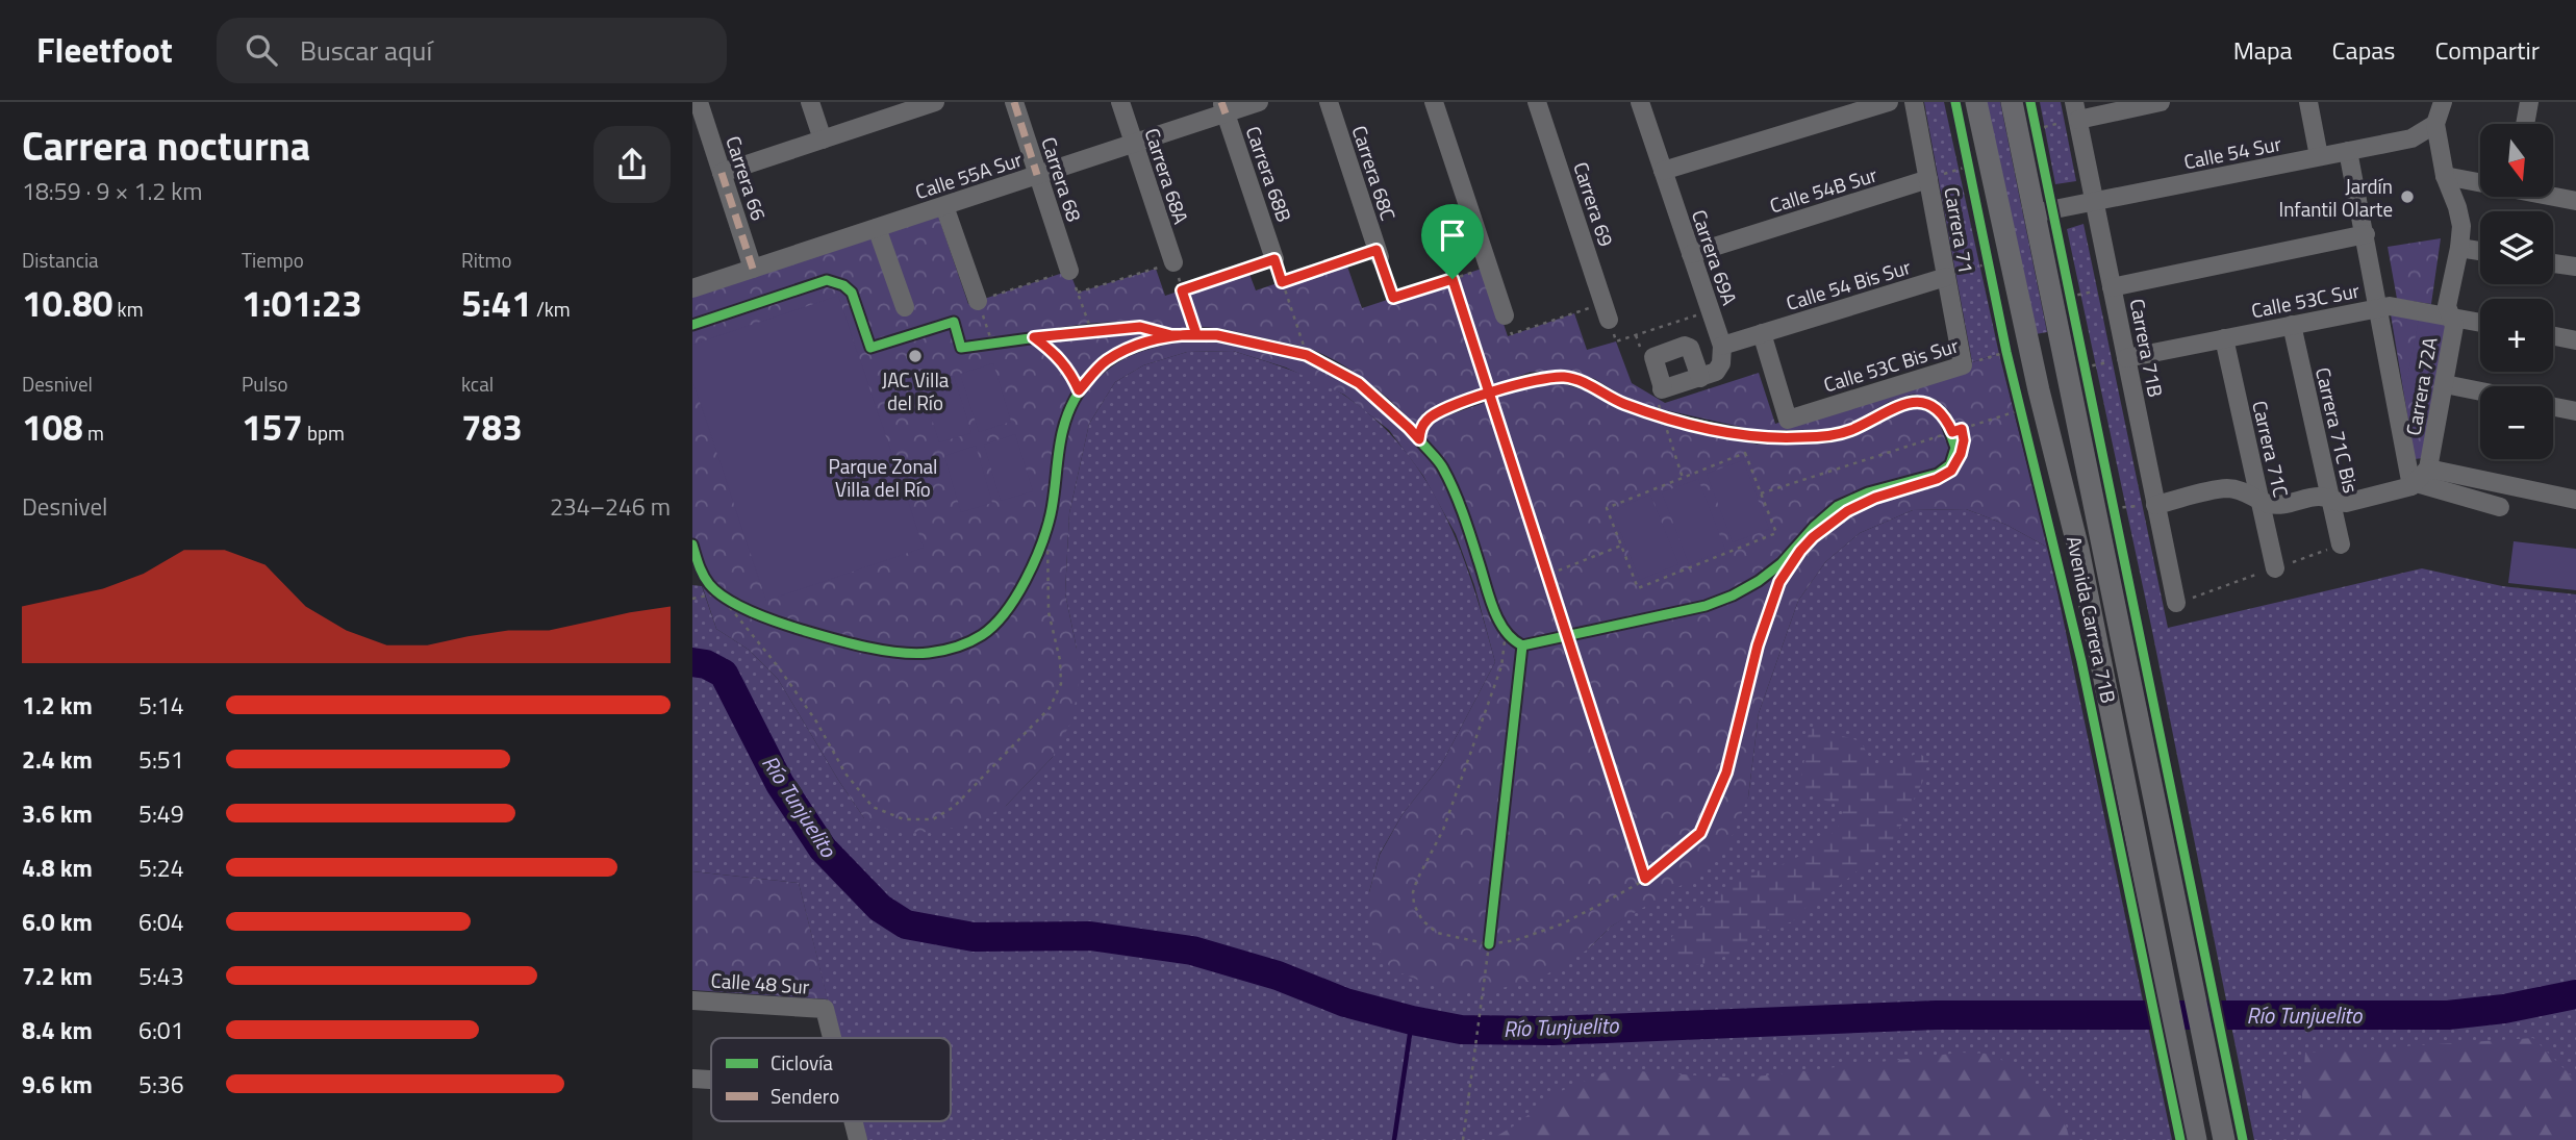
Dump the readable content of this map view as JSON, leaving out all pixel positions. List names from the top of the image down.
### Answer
{
  "streets": {
    "main road": ["Avenida Carrera 71B"],
    "street": [
      "Calle 54 Sur",
      "Carrera 68C",
      "Carrera 68B",
      "Calle 55A Sur",
      "Carrera 68A",
      "Carrera 66",
      "Carrera 68",
      "Calle 54B Sur",
      "Carrera 69",
      "Carrera 71",
      "Carrera 69A",
      "Calle 54 Bis Sur",
      "Calle 53C Sur",
      "Carrera 71B",
      "Calle 53C Bis Sur",
      "Carrera 72A",
      "Carrera 71C Bis",
      "Carrera 71C",
      "Calle 48 Sur"
    ]
  },
  "crossings": [
    ["Calle 54 Sur", "Carrera 71B"],
    ["Calle 54 Sur", "Carrera 72A"],
    ["Calle 54 Sur", "Avenida Carrera 71B"],
    ["Carrera 68B", "Calle 55A Sur"],
    ["Calle 55A Sur", "Carrera 68A"],
    ["Calle 55A Sur", "Carrera 66"],
    ["Calle 55A Sur", "Carrera 68"],
    ["Calle 54B Sur", "Carrera 71"],
    ["Calle 54B Sur", "Carrera 69A"],
    ["Carrera 71", "Calle 54 Bis Sur"],
    ["Carrera 71", "Calle 53C Bis Sur"],
    ["Carrera 69A", "Calle 54 Bis Sur"],
    ["Calle 54 Bis Sur", "Calle 53C Bis Sur"],
    ["Calle 53C Sur", "Carrera 71B"],
    ["Calle 53C Sur", "Carrera 72A"],
    ["Calle 53C Sur", "Carrera 71C Bis"],
    ["Calle 53C Sur", "Carrera 71C"]
  ],
  "water": ["Río Tunjuelito"],
  "parks": ["Parque Zonal Villa del Río"],
  "places": ["Jardín Infantil Olarte", "JAC Villa del Río"],
  "legend": ["Ciclovía", "Sendero"],
  "north": "bottom",
  "page": {
    "header": "Fleetfoot",
    "search": "Buscar aquí",
    "nav": ["Mapa", "Capas", "Compartir"],
    "heading": ["Carrera nocturna", "18:59 · 9 × 1.2 km"],
    "map_buttons": ["+", "−"],
    "stats": [
      ["Distancia", "10.80 km"],
      ["Tiempo", "1:01:23"],
      ["Ritmo", "5:41 /km"],
      ["Desnivel", "108 m"],
      ["Pulso", "157 bpm"],
      ["kcal", "783"]
    ],
    "chart": ["Desnivel", "234–246 m"],
    "list": [
      {
        "name": "1.2 km",
        "note": "5:14"
      },
      {
        "name": "2.4 km",
        "note": "5:51"
      },
      {
        "name": "3.6 km",
        "note": "5:49"
      },
      {
        "name": "4.8 km",
        "note": "5:24"
      },
      {
        "name": "6.0 km",
        "note": "6:04"
      },
      {
        "name": "7.2 km",
        "note": "5:43"
      },
      {
        "name": "8.4 km",
        "note": "6:01"
      },
      {
        "name": "9.6 km",
        "note": "5:36"
      }
    ]
  }
}
